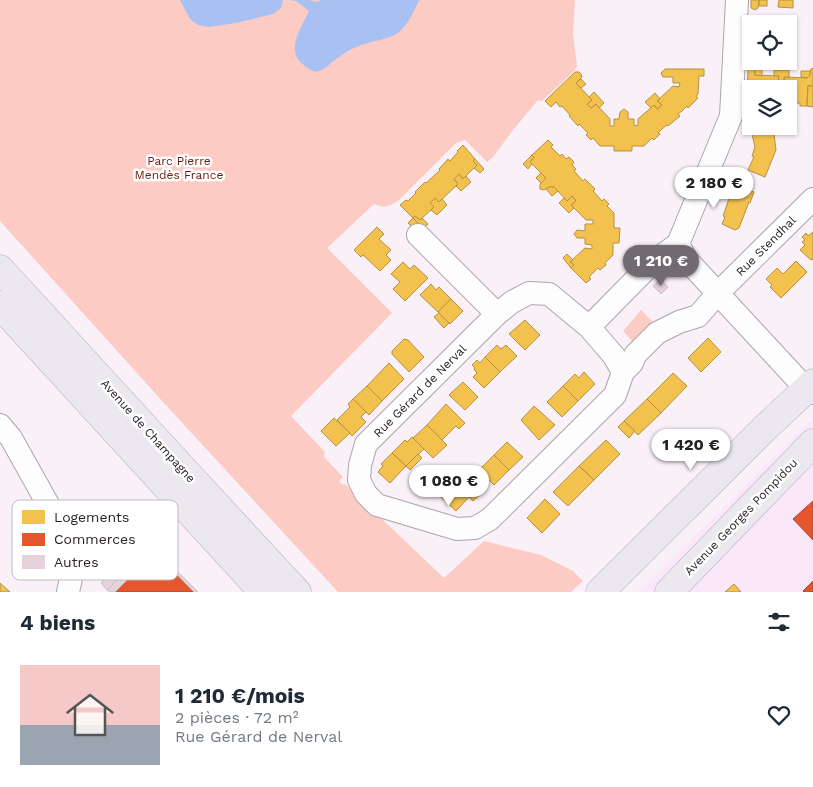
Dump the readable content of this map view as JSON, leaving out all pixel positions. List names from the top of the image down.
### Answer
{
  "streets": {
    "main road": ["Avenue de Champagne", "Avenue Georges Pompidou"],
    "street": ["Rue Stendhal", "Rue Gérard de Nerval"]
  },
  "crossings": [
    ["Rue Stendhal", "Rue Gérard de Nerval"]
  ],
  "parks": ["Parc Pierre Mendès France"],
  "legend": ["Logements", "Commerces", "Autres"],
  "page": {
    "price": [
      "2 180 €",
      "1 210 €",
      "1 420 €",
      "1 080 €"
    ],
    "heading": "4 biens",
    "list": [
      {
        "name": "1 210 €/mois",
        "note": "2 pièces · 72 m² · Rue Gérard de Nerval"
      }
    ]
  }
}
